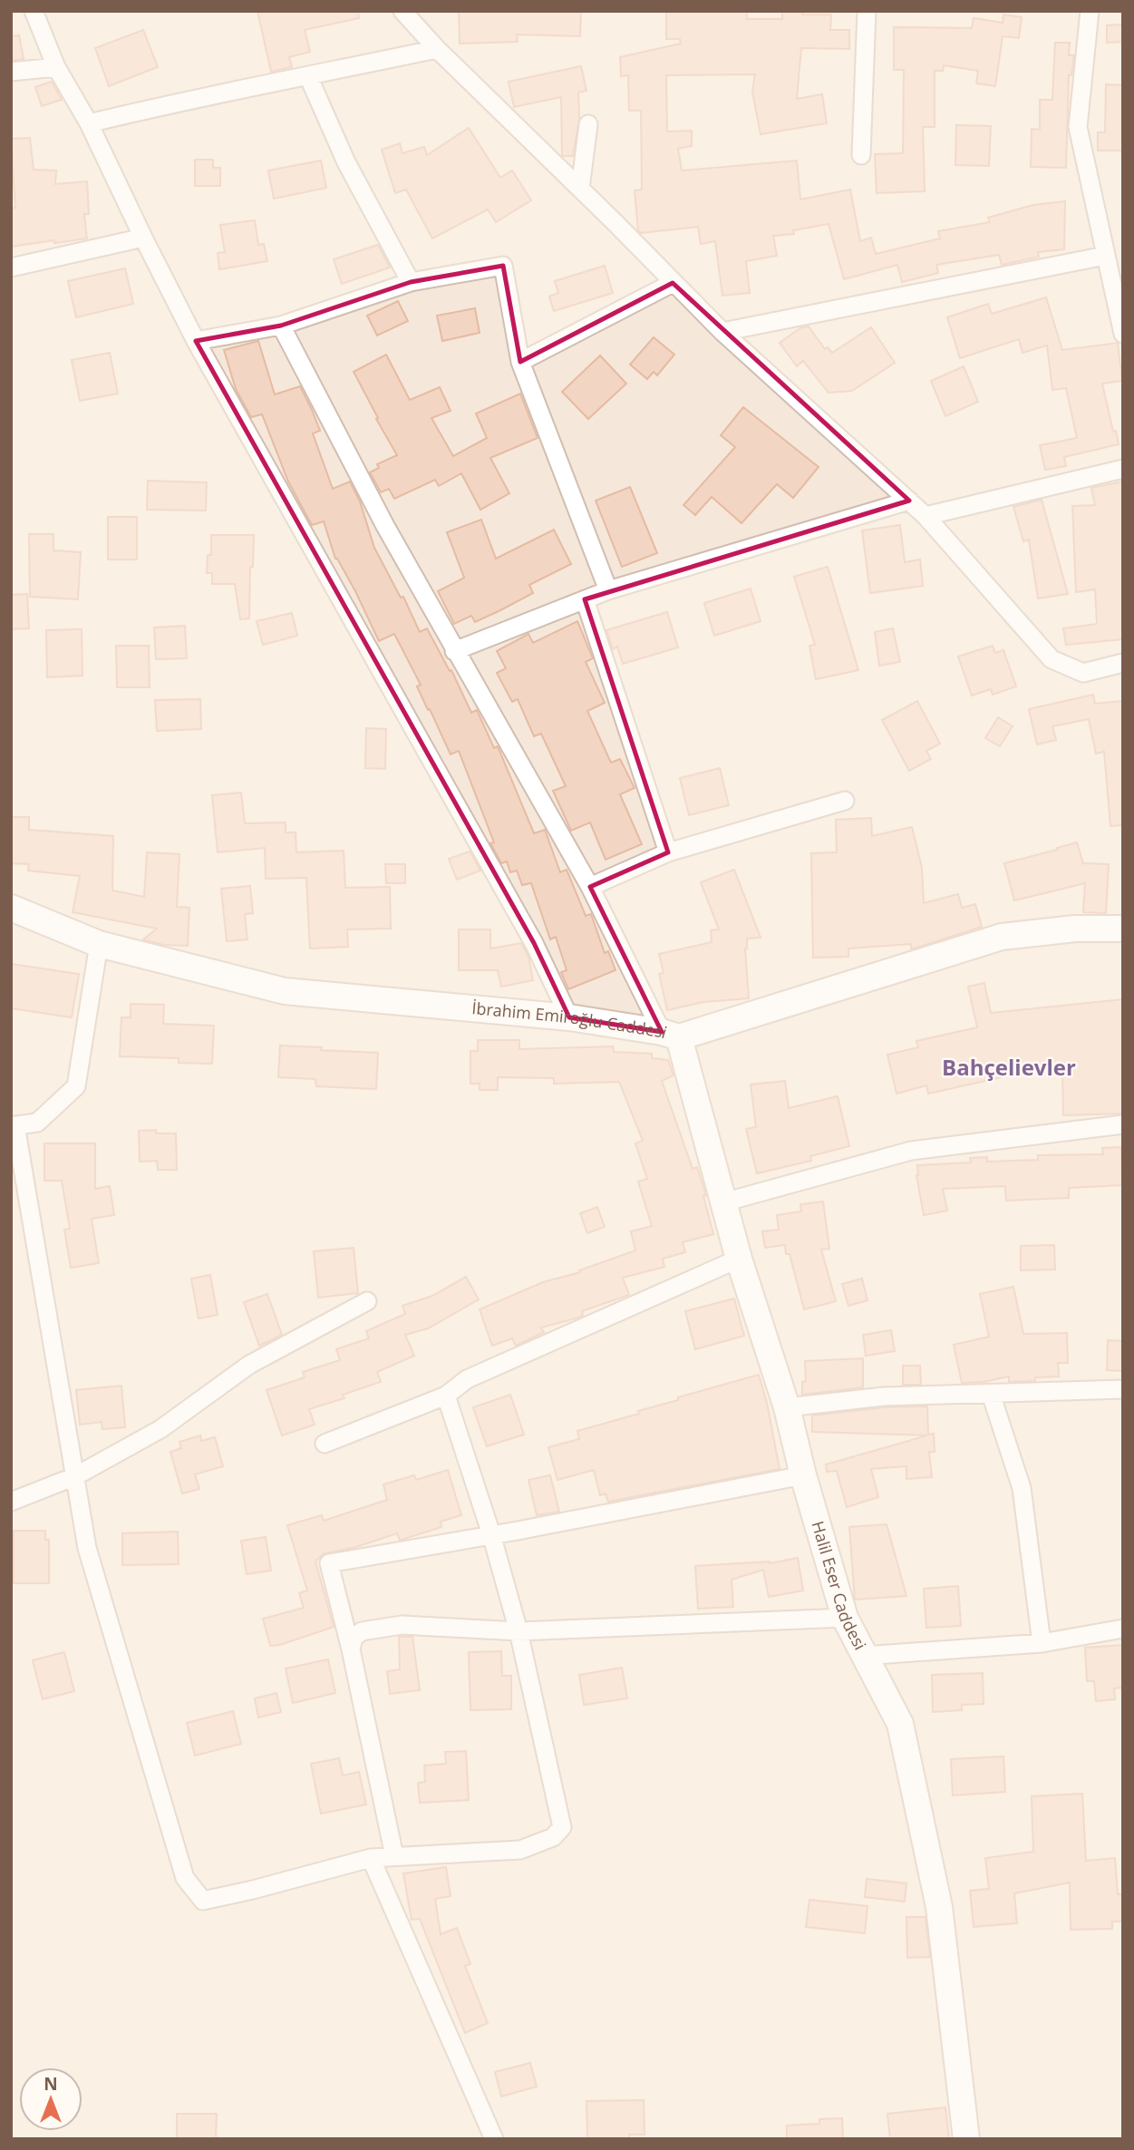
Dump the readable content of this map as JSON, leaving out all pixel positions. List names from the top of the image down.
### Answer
{
  "streets": {
    "street": ["İbrahim Emiroğlu Caddesi", "Halil Eser Caddesi"]
  },
  "crossings": [
    ["İbrahim Emiroğlu Caddesi", "Halil Eser Caddesi"]
  ],
  "districts": ["Bahçelievler"],
  "north": "top"
}
